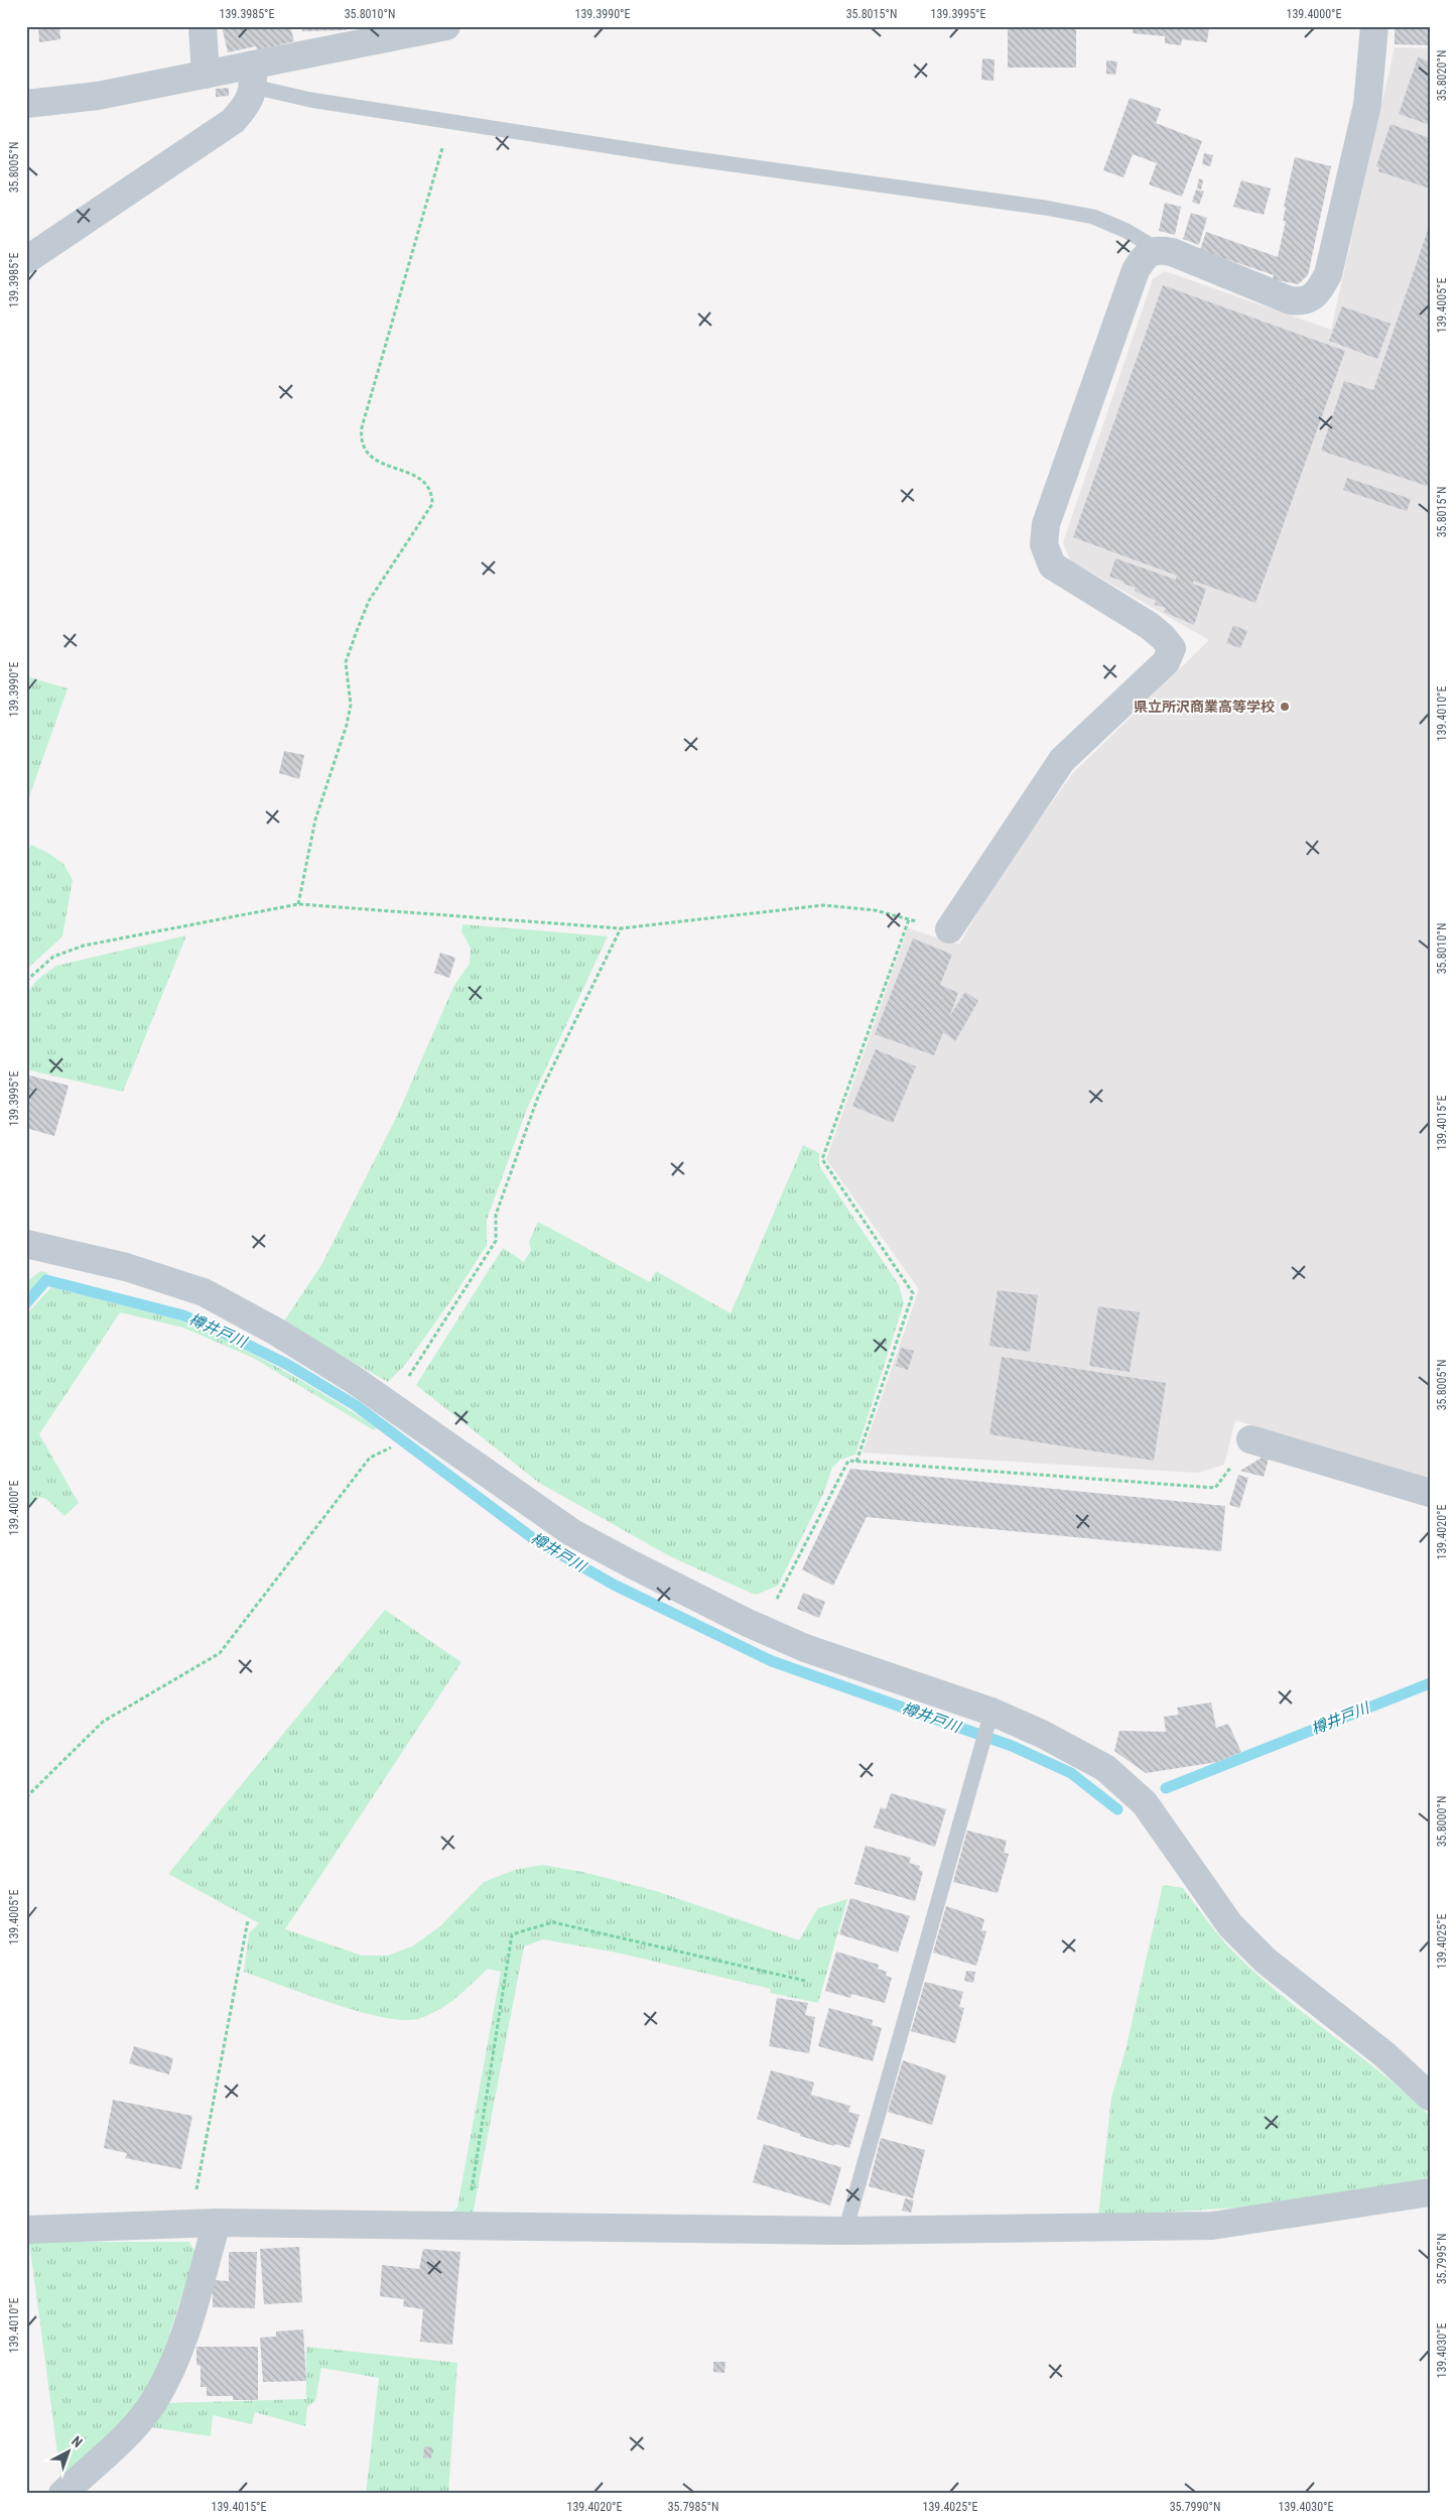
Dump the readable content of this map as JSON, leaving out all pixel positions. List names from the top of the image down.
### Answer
{
  "water": ["樽井戸川"],
  "places": ["県立所沢商業高等学校"],
  "north": "top right",
  "coordinates": [
    "139.3985°E",
    "35.8010°N",
    "139.3990°E",
    "35.8015°N",
    "139.3995°E",
    "139.4000°E",
    "35.8020°N",
    "35.8005°N",
    "139.4005°E",
    "139.4010°E",
    "139.4015°E",
    "139.4020°E",
    "35.8000°N",
    "139.4025°E",
    "35.7995°N",
    "139.4030°E",
    "35.7985°N",
    "35.7990°N"
  ]
}
